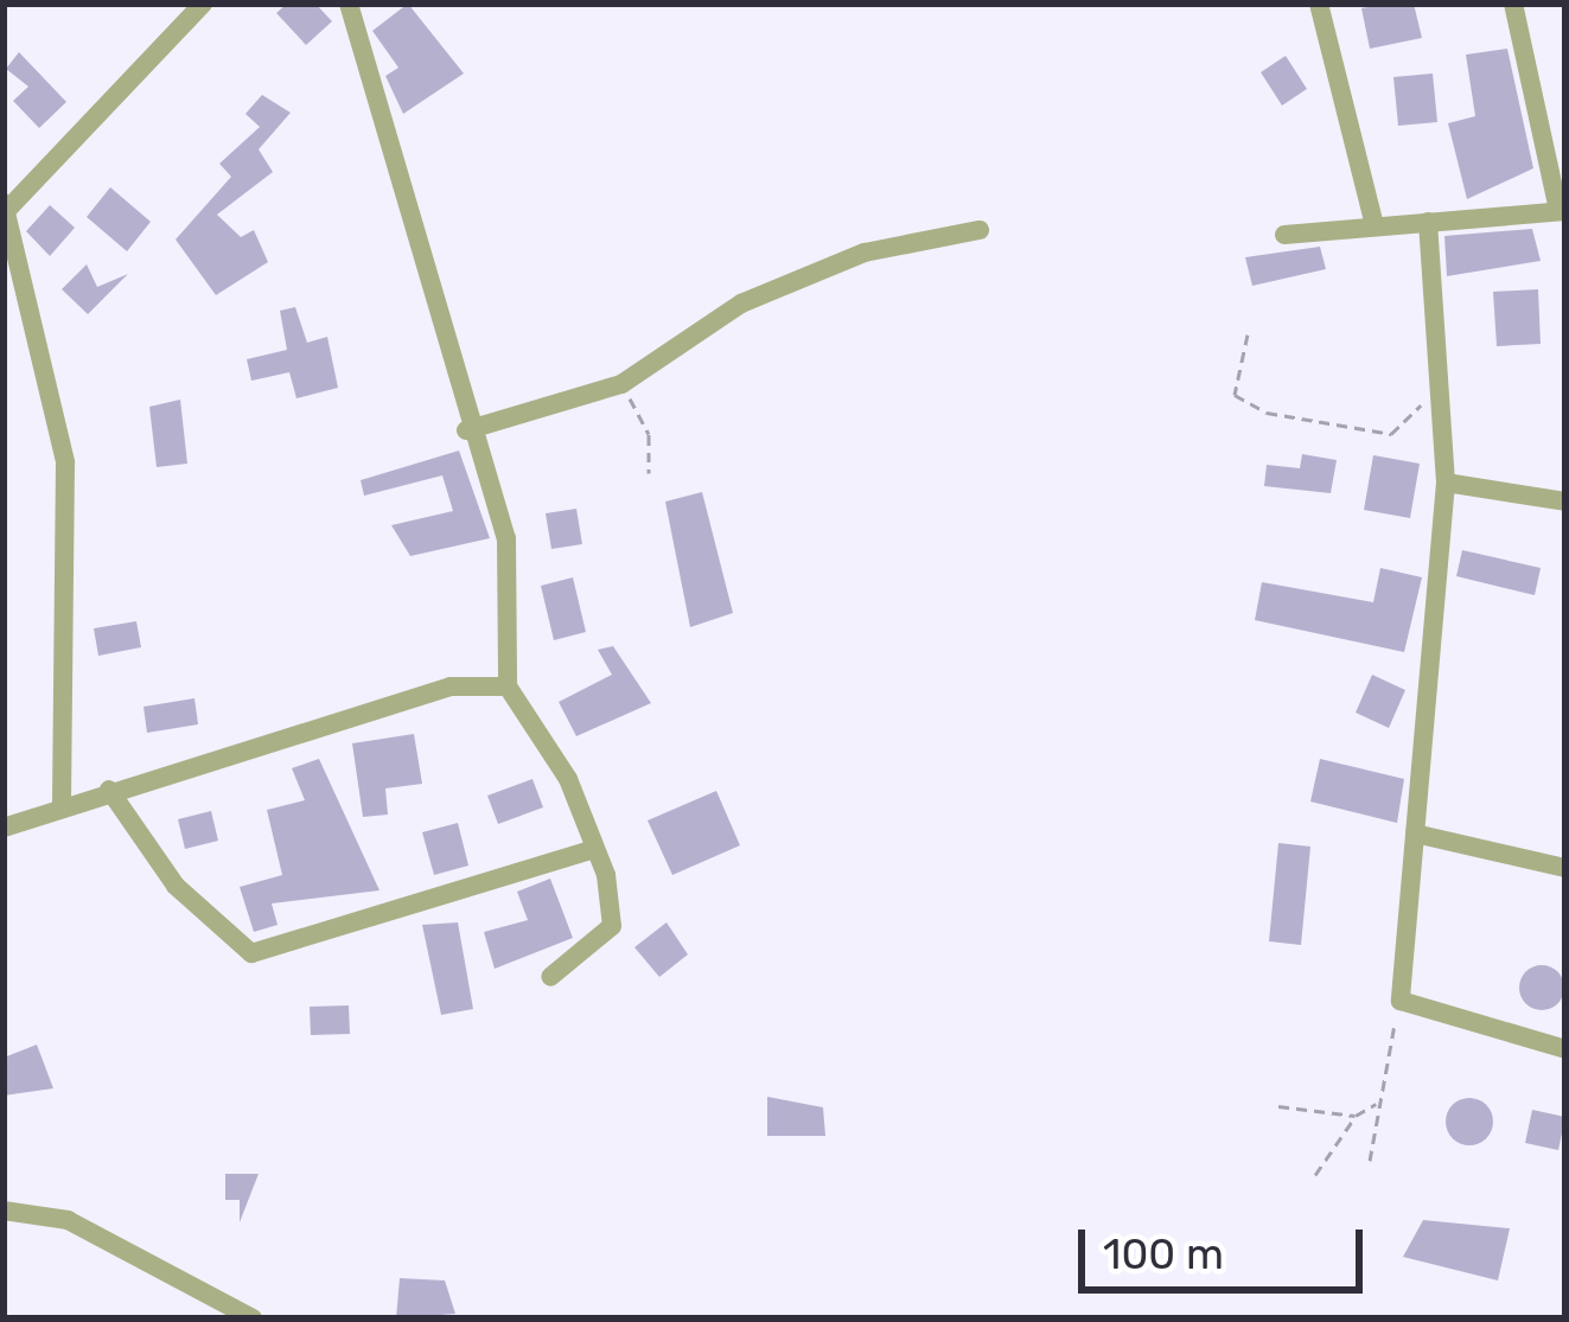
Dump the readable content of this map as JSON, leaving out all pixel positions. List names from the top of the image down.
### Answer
{
  "scale_bar": "100 m"
}
